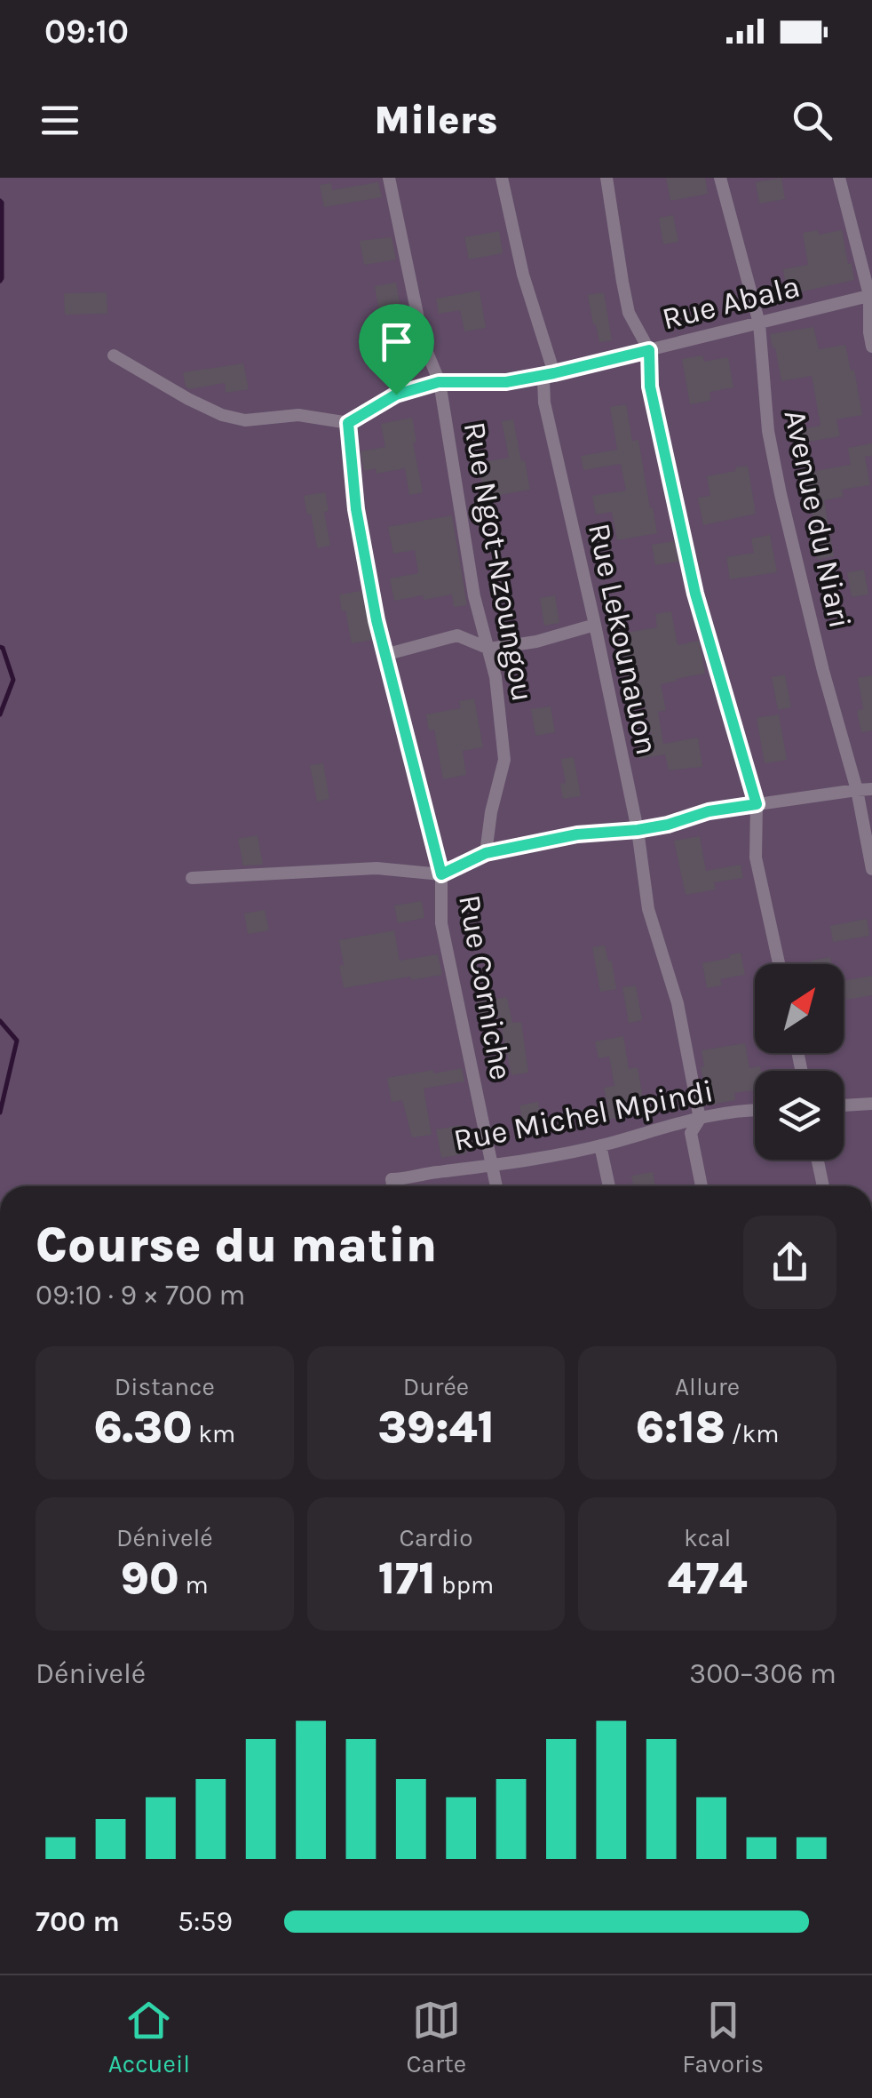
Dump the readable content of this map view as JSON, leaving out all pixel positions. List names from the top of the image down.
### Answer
{
  "streets": {
    "street": [
      "Rue Abala",
      "Avenue du Niari",
      "Rue Ngot-Nzoungou",
      "Rue Lekounauon",
      "Rue Corniche",
      "Rue Michel Mpindi"
    ]
  },
  "crossings": [
    ["Rue Abala", "Avenue du Niari"],
    ["Rue Abala", "Rue Ngot-Nzoungou"],
    ["Rue Abala", "Rue Lekounauon"],
    ["Rue Abala", "Rue Corniche"],
    ["Rue Lekounauon", "Rue Michel Mpindi"],
    ["Rue Corniche", "Rue Michel Mpindi"]
  ],
  "north": "top right",
  "page": {
    "status": "09:10",
    "header": "Milers",
    "heading": ["Course du matin", "09:10 · 9 × 700 m"],
    "stats": [
      ["Distance", "6.30 km"],
      ["Durée", "39:41"],
      ["Allure", "6:18 /km"],
      ["Dénivelé", "90 m"],
      ["Cardio", "171 bpm"],
      ["kcal", "474"]
    ],
    "chart": ["Dénivelé", "300–306 m"],
    "list": [
      {
        "name": "700 m",
        "note": "5:59"
      }
    ],
    "tabs": ["Accueil", "Carte", "Favoris"]
  }
}
